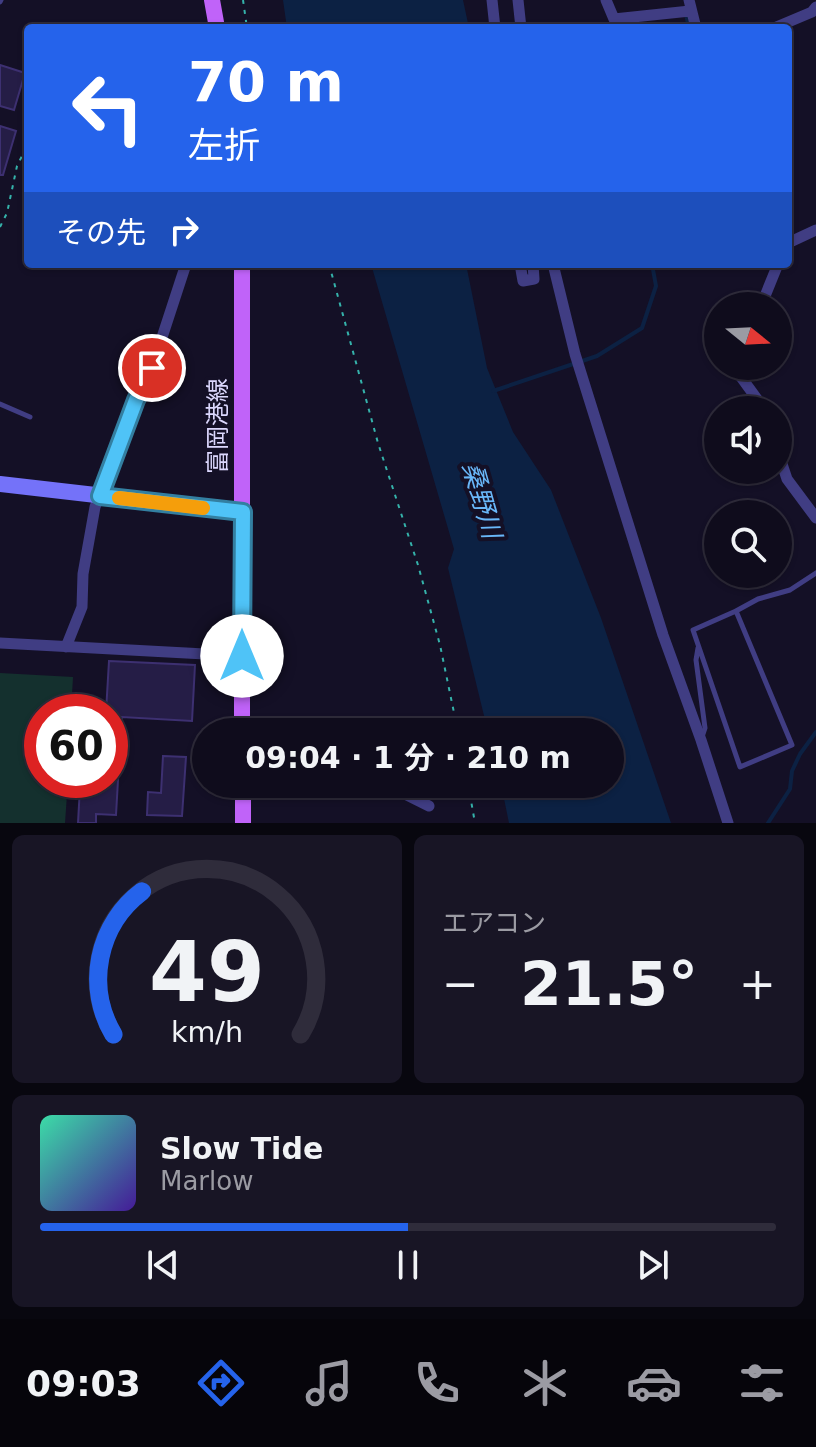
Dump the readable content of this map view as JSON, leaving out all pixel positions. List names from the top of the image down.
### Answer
{
  "streets": {
    "main road": ["富岡港線"]
  },
  "water": ["桑野川"],
  "north": "right",
  "page": {
    "turn": ["70 m", "左折"],
    "then": "その先",
    "limit": "60",
    "trip": "09:04 · 1 分 · 210 m",
    "tile": "エアコン",
    "heat": ["−", "21.5°", "+"],
    "song": ["Slow Tide", "Marlow"],
    "tabs": "09:03",
    "gauge": ["49", "km/h"]
  }
}
